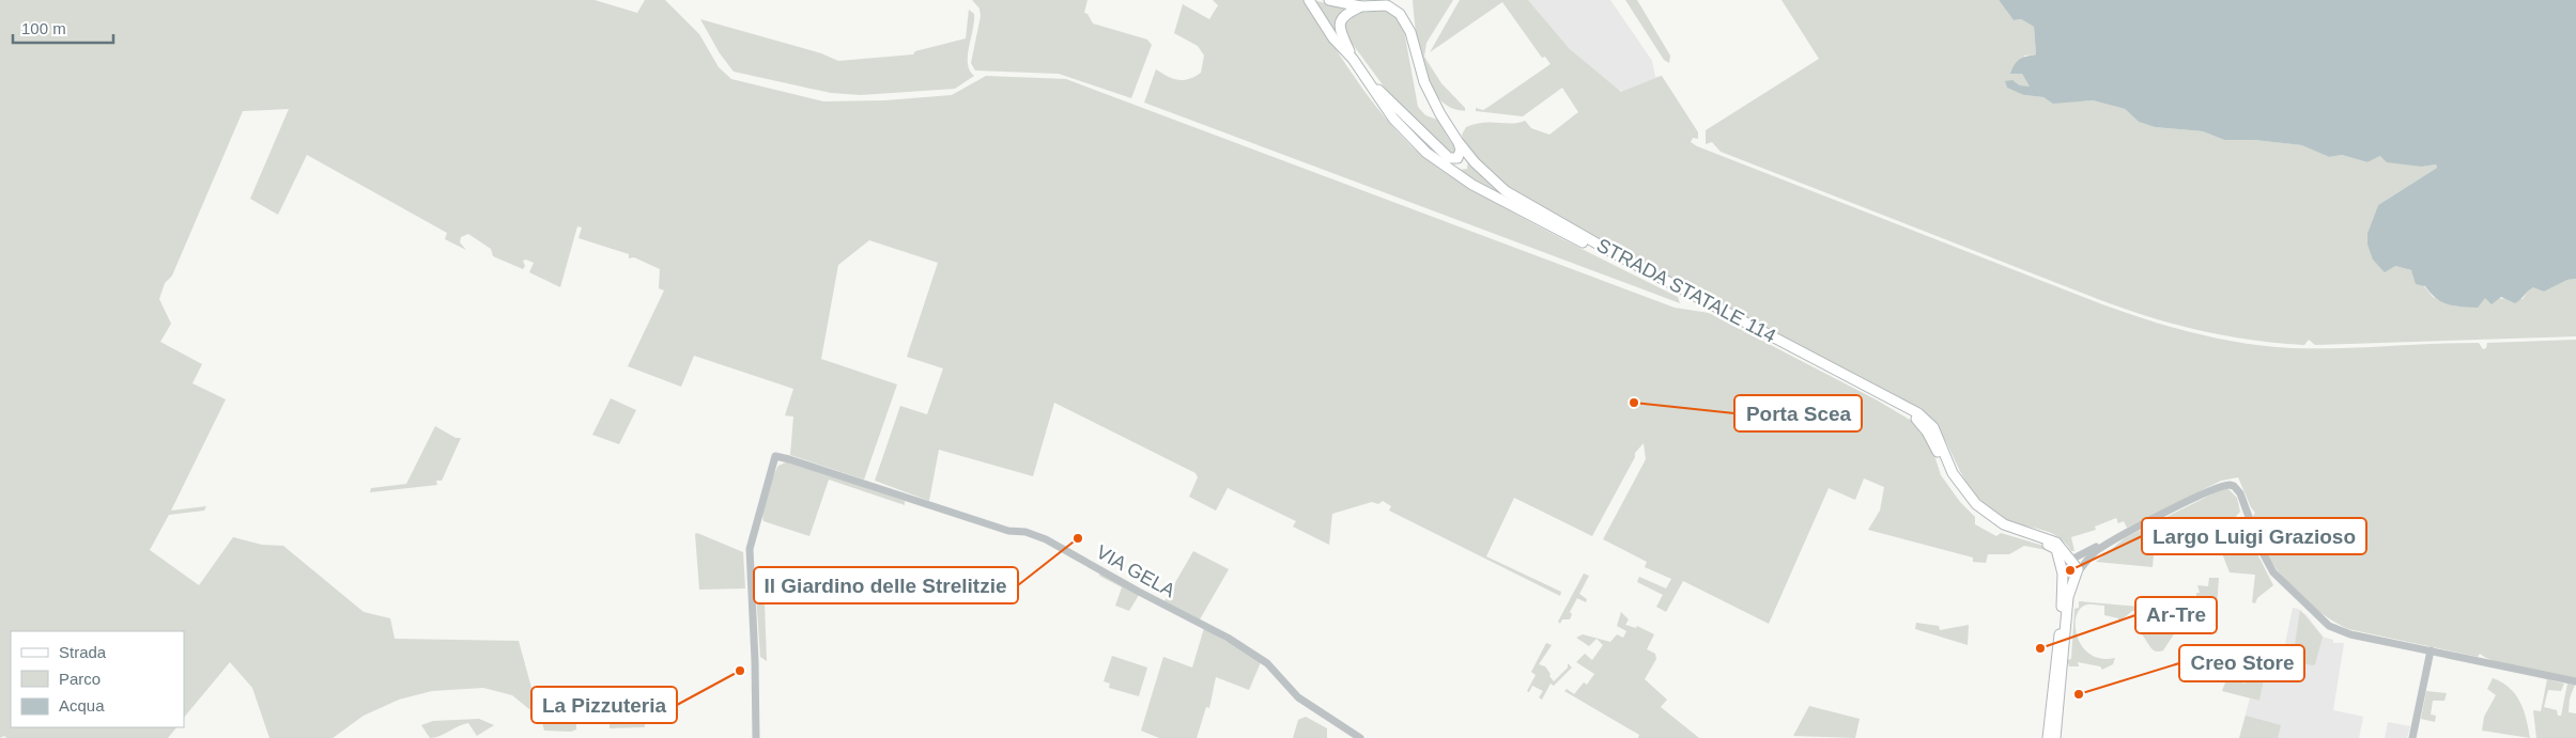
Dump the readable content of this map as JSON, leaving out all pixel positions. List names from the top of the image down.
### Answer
{
  "streets": {
    "main road": ["STRADA STATALE 114"],
    "street": ["VIA GELA"]
  },
  "places": [
    "Porta Scea",
    "Il Giardino delle Strelitzie",
    "Largo Luigi Grazioso",
    "Ar-Tre",
    "La Pizzuteria",
    "Creo Store"
  ],
  "legend": ["Strada", "Parco", "Acqua"],
  "scale_bar": "100 m"
}
